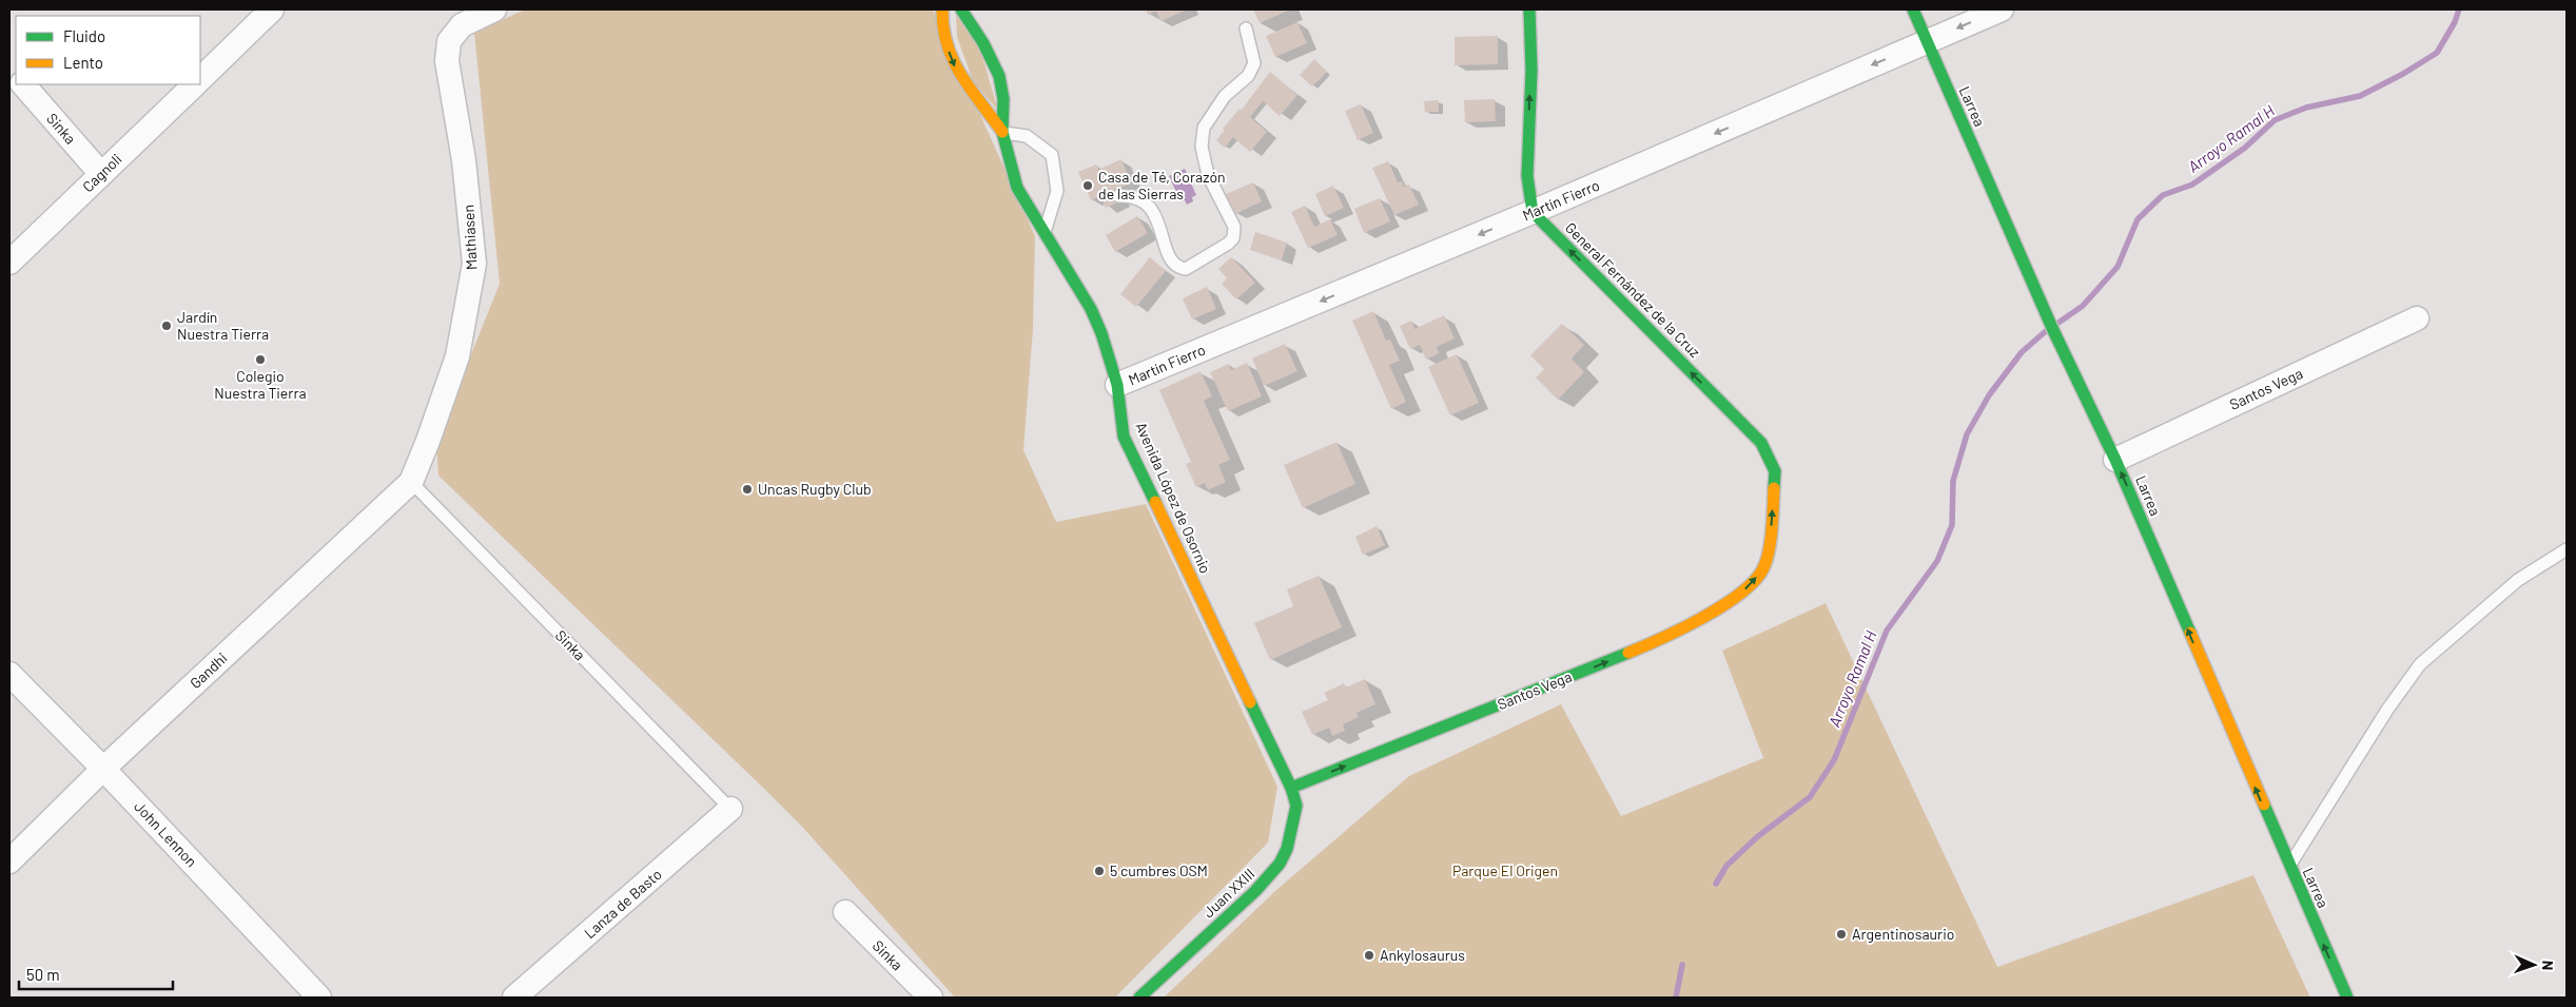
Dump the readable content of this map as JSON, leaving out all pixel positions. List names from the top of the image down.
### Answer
{
  "streets": {
    "street": [
      "Larrea",
      "Sinka",
      "Cagnoli",
      "Martín Fierro",
      "Mathiasen",
      "General Fernández de la Cruz",
      "Santos Vega",
      "Avenida López de Osornio",
      "Gandhi",
      "John Lennon",
      "Juan XXIII",
      "Lanza de Basto"
    ]
  },
  "crossings": [
    ["Larrea", "Martín Fierro"],
    ["Larrea", "Santos Vega"],
    ["Sinka", "Cagnoli"],
    ["Sinka", "Mathiasen"],
    ["Sinka", "Gandhi"],
    ["Sinka", "Lanza de Basto"],
    ["Martín Fierro", "General Fernández de la Cruz"],
    ["Martín Fierro", "Avenida López de Osornio"],
    ["Mathiasen", "Gandhi"],
    ["General Fernández de la Cruz", "Santos Vega"],
    ["Santos Vega", "Avenida López de Osornio"],
    ["Santos Vega", "Juan XXIII"],
    ["Avenida López de Osornio", "Juan XXIII"],
    ["Gandhi", "John Lennon"]
  ],
  "one_way": [
    "Larrea",
    "Martín Fierro",
    "General Fernández de la Cruz",
    "Santos Vega"
  ],
  "water": ["Arroyo Ramal H"],
  "parks": ["Parque El Origen"],
  "places": [
    "Casa de Té, Corazón de las Sierras",
    "Jardín Nuestra Tierra",
    "Colegio Nuestra Tierra",
    "Uncas Rugby Club",
    "5 cumbres OSM",
    "Argentinosaurio",
    "Ankylosaurus"
  ],
  "legend": ["Fluido", "Lento"],
  "scale_bar": "50 m",
  "north": "right"
}
